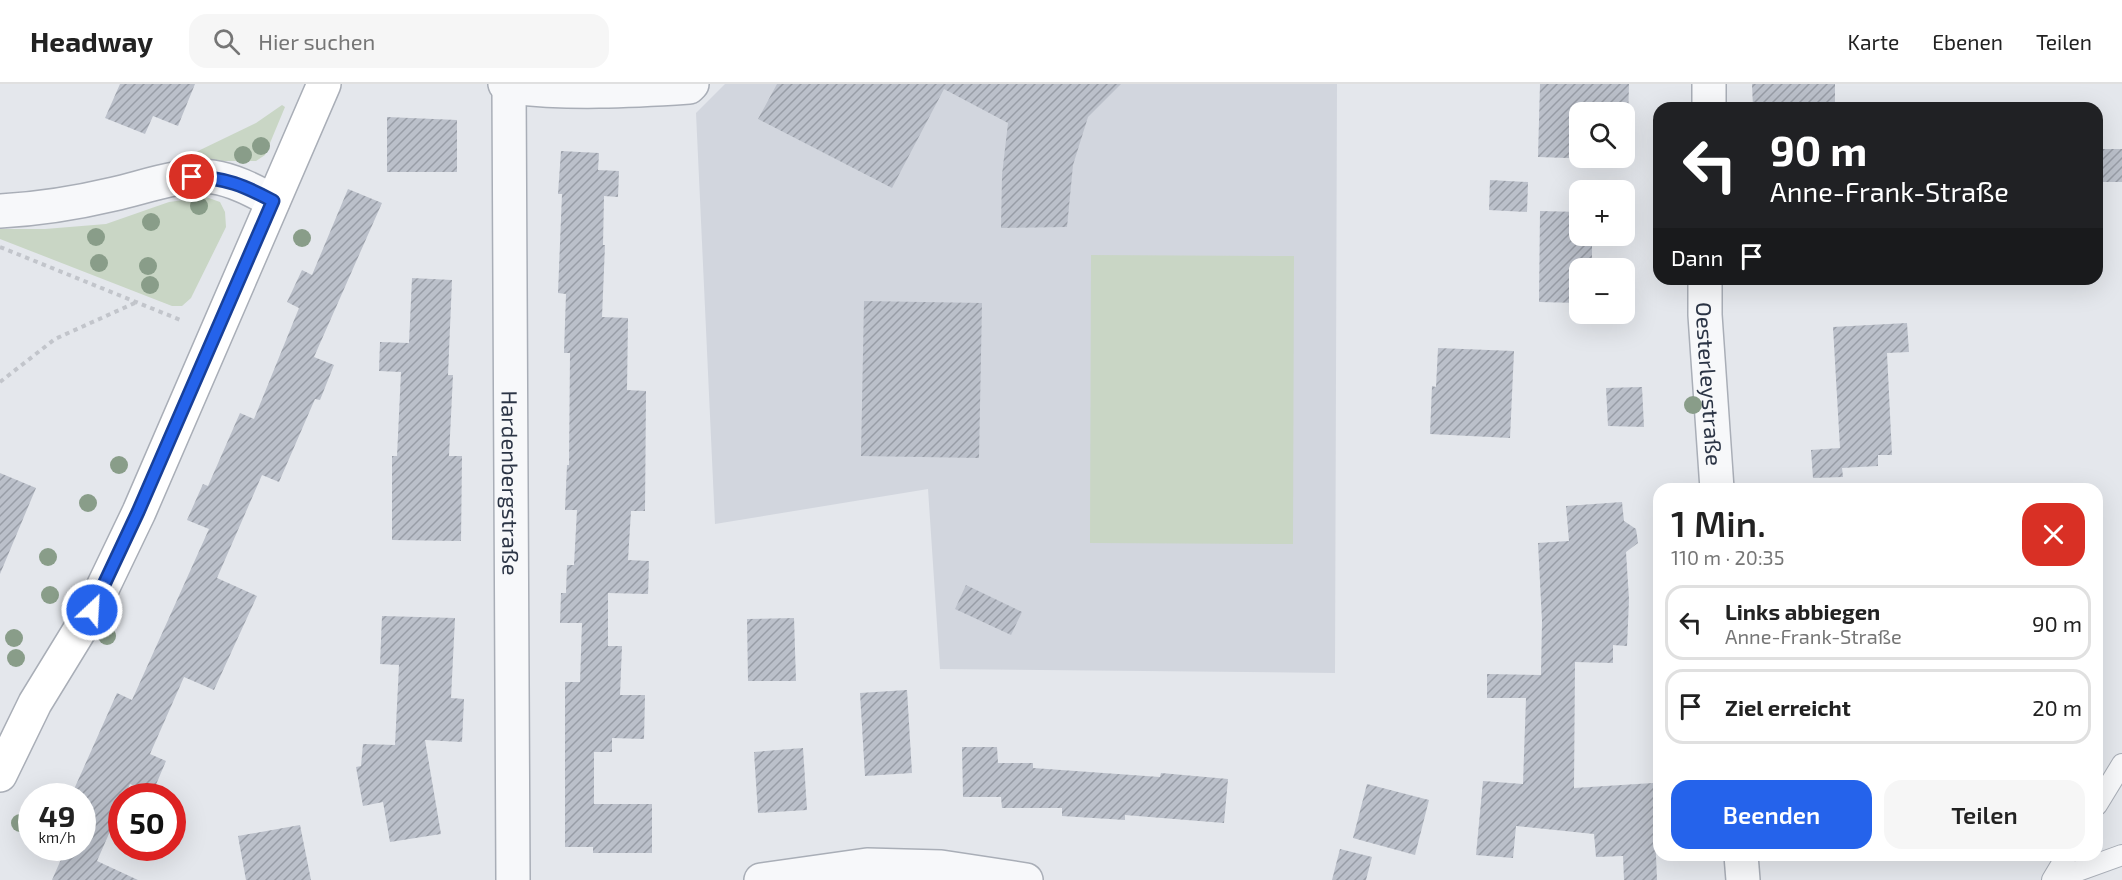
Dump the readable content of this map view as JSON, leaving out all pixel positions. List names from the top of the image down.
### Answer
{
  "streets": {
    "street": ["Oesterleystraße", "Hardenbergstraße"]
  },
  "page": {
    "header": "Headway",
    "search": "Hier suchen",
    "nav": ["Karte", "Ebenen", "Teilen"],
    "map_buttons": ["+", "−"],
    "turn": ["90 m", "Anne-Frank-Straße"],
    "then": "Dann",
    "heading": ["1 Min.", "110 m · 20:35"],
    "list": [
      {
        "name": "Links abbiegen",
        "note": "Anne-Frank-Straße",
        "value": "90 m"
      },
      {
        "name": "Ziel erreicht",
        "value": "20 m"
      }
    ],
    "buttons": ["Beenden", "Teilen"],
    "speed": "49 km/h",
    "limit": "50"
  }
}
